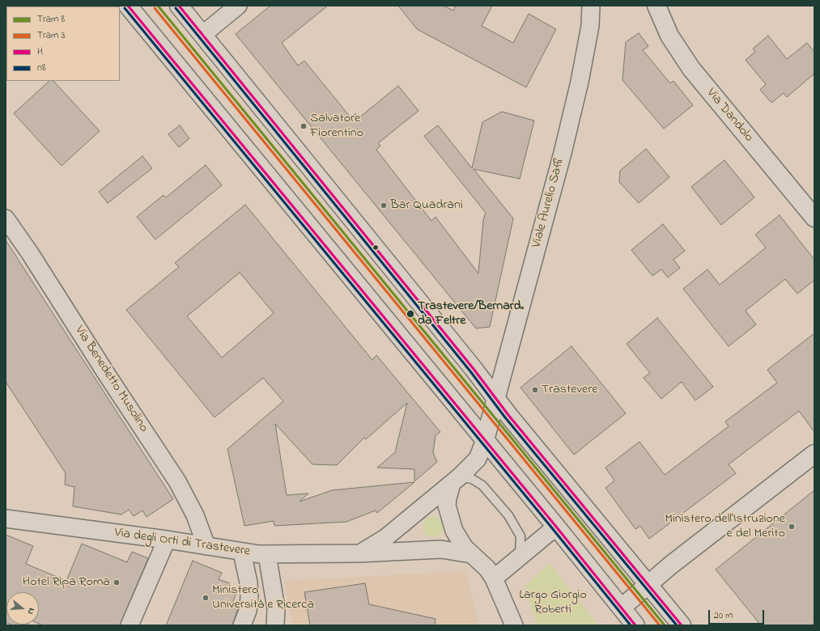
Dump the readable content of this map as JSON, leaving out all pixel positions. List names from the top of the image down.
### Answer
{
  "streets": {
    "main road": ["Via Dandolo"],
    "street": ["Viale Aurelio Saffi", "Via Benedetto Musolino", "Via degli Orti di Trastevere"]
  },
  "crossings": [
    ["Via Benedetto Musolino", "Via degli Orti di Trastevere"]
  ],
  "parks": ["Largo Giorgio Roberti"],
  "places": [
    "Salvatore Fiorentino",
    "Bar Quadrani",
    "Trastevere/Bernard. da Feltre",
    "Trastevere",
    "Ministero dell'Istruzione e del Merito",
    "Hotel Ripa Roma",
    "Ministero Università e Ricerca"
  ],
  "lines": [
    "tram line 8",
    "transit line H",
    "tram line 3",
    "transit line n8"
  ],
  "legend": [
    "Tram 8",
    "Tram 3",
    "H",
    "n8"
  ],
  "scale_bar": "20 m",
  "north": "right"
}
